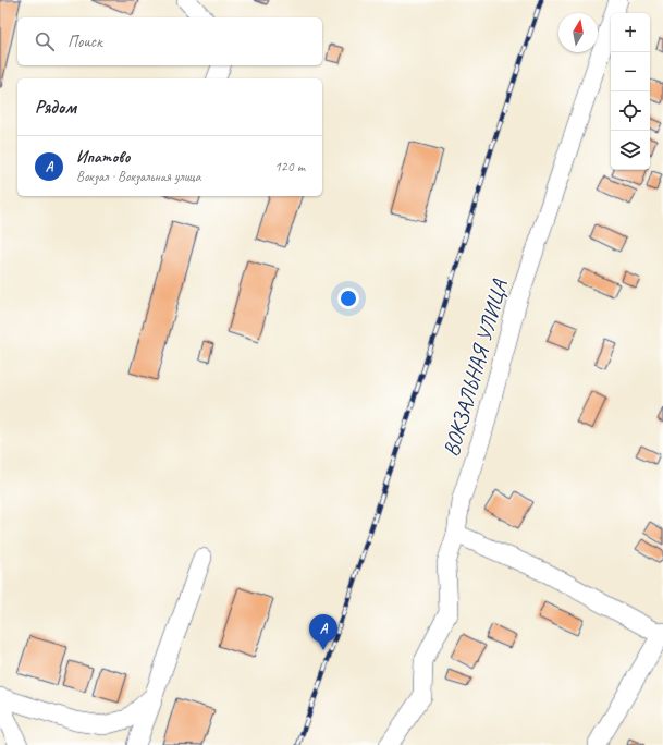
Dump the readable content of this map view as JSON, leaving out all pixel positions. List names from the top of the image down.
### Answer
{
  "streets": {
    "street": ["ВОКЗАЛЬНАЯ УЛИЦА"]
  },
  "north": "top",
  "page": {
    "map_buttons": ["+", "−"],
    "search": "Поиск",
    "heading": "Рядом",
    "list": [
      {
        "mark": "A",
        "name": "Ипатово",
        "note": "Вокзал · Вокзальная улица",
        "value": "120 m"
      }
    ],
    "pins": "A"
  }
}
